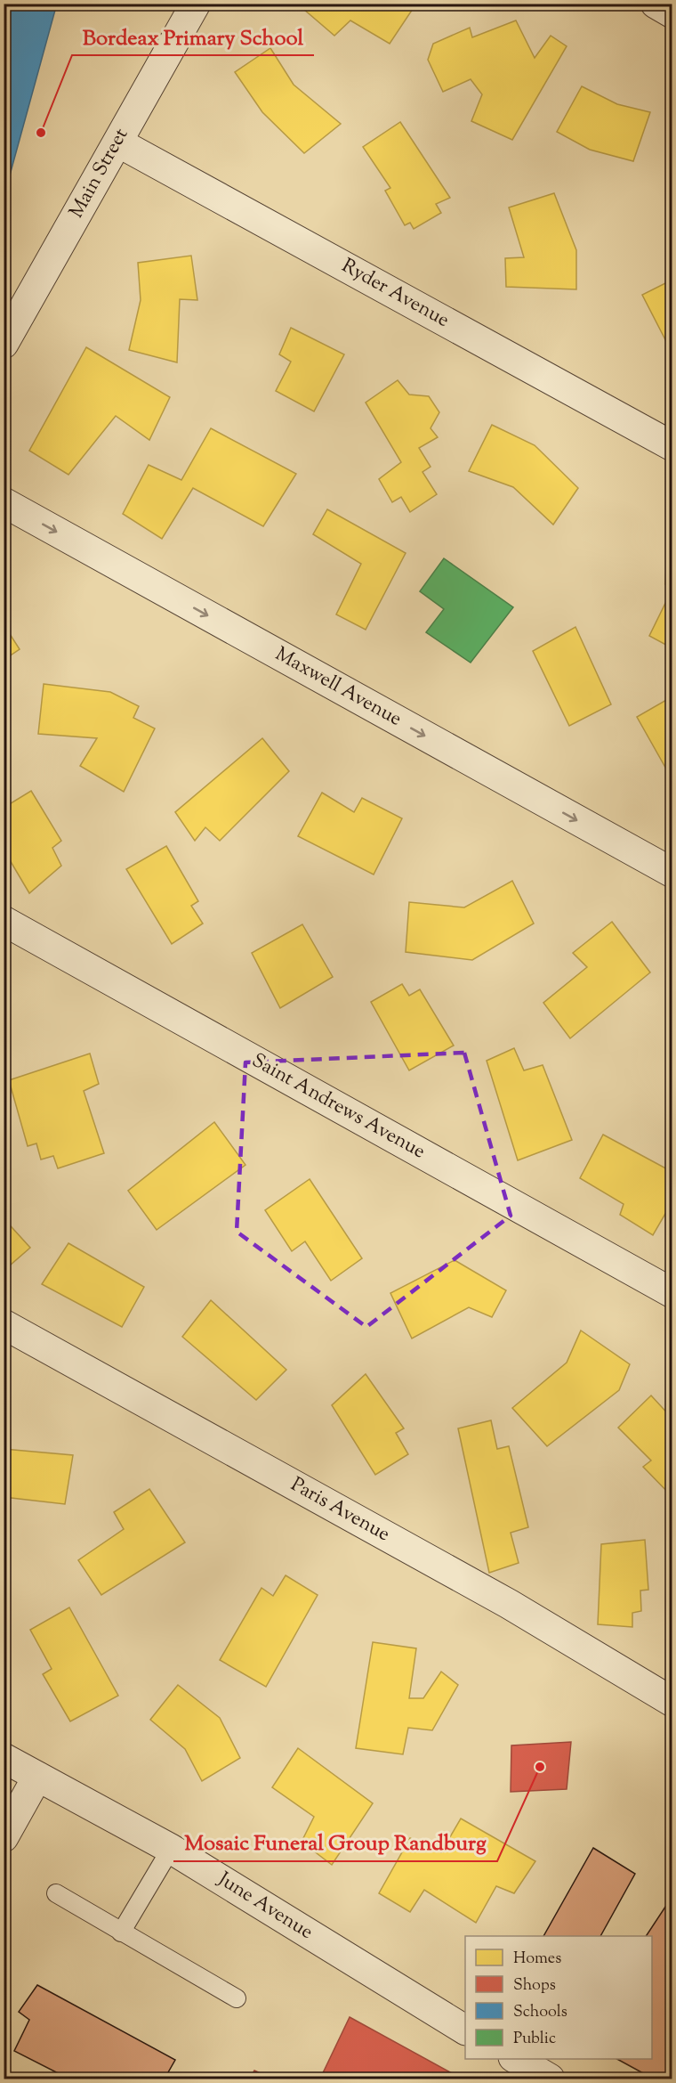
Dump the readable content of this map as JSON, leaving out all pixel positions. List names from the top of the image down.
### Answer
{
  "streets": {
    "street": [
      "Main Street",
      "Ryder Avenue",
      "Maxwell Avenue",
      "Saint Andrews Avenue",
      "Paris Avenue",
      "June Avenue"
    ]
  },
  "crossings": [
    ["Main Street", "Ryder Avenue"]
  ],
  "one_way": ["Maxwell Avenue"],
  "places": ["Bordeax Primary School", "Mosaic Funeral Group Randburg"],
  "legend": [
    "Homes",
    "Shops",
    "Schools",
    "Public"
  ]
}
